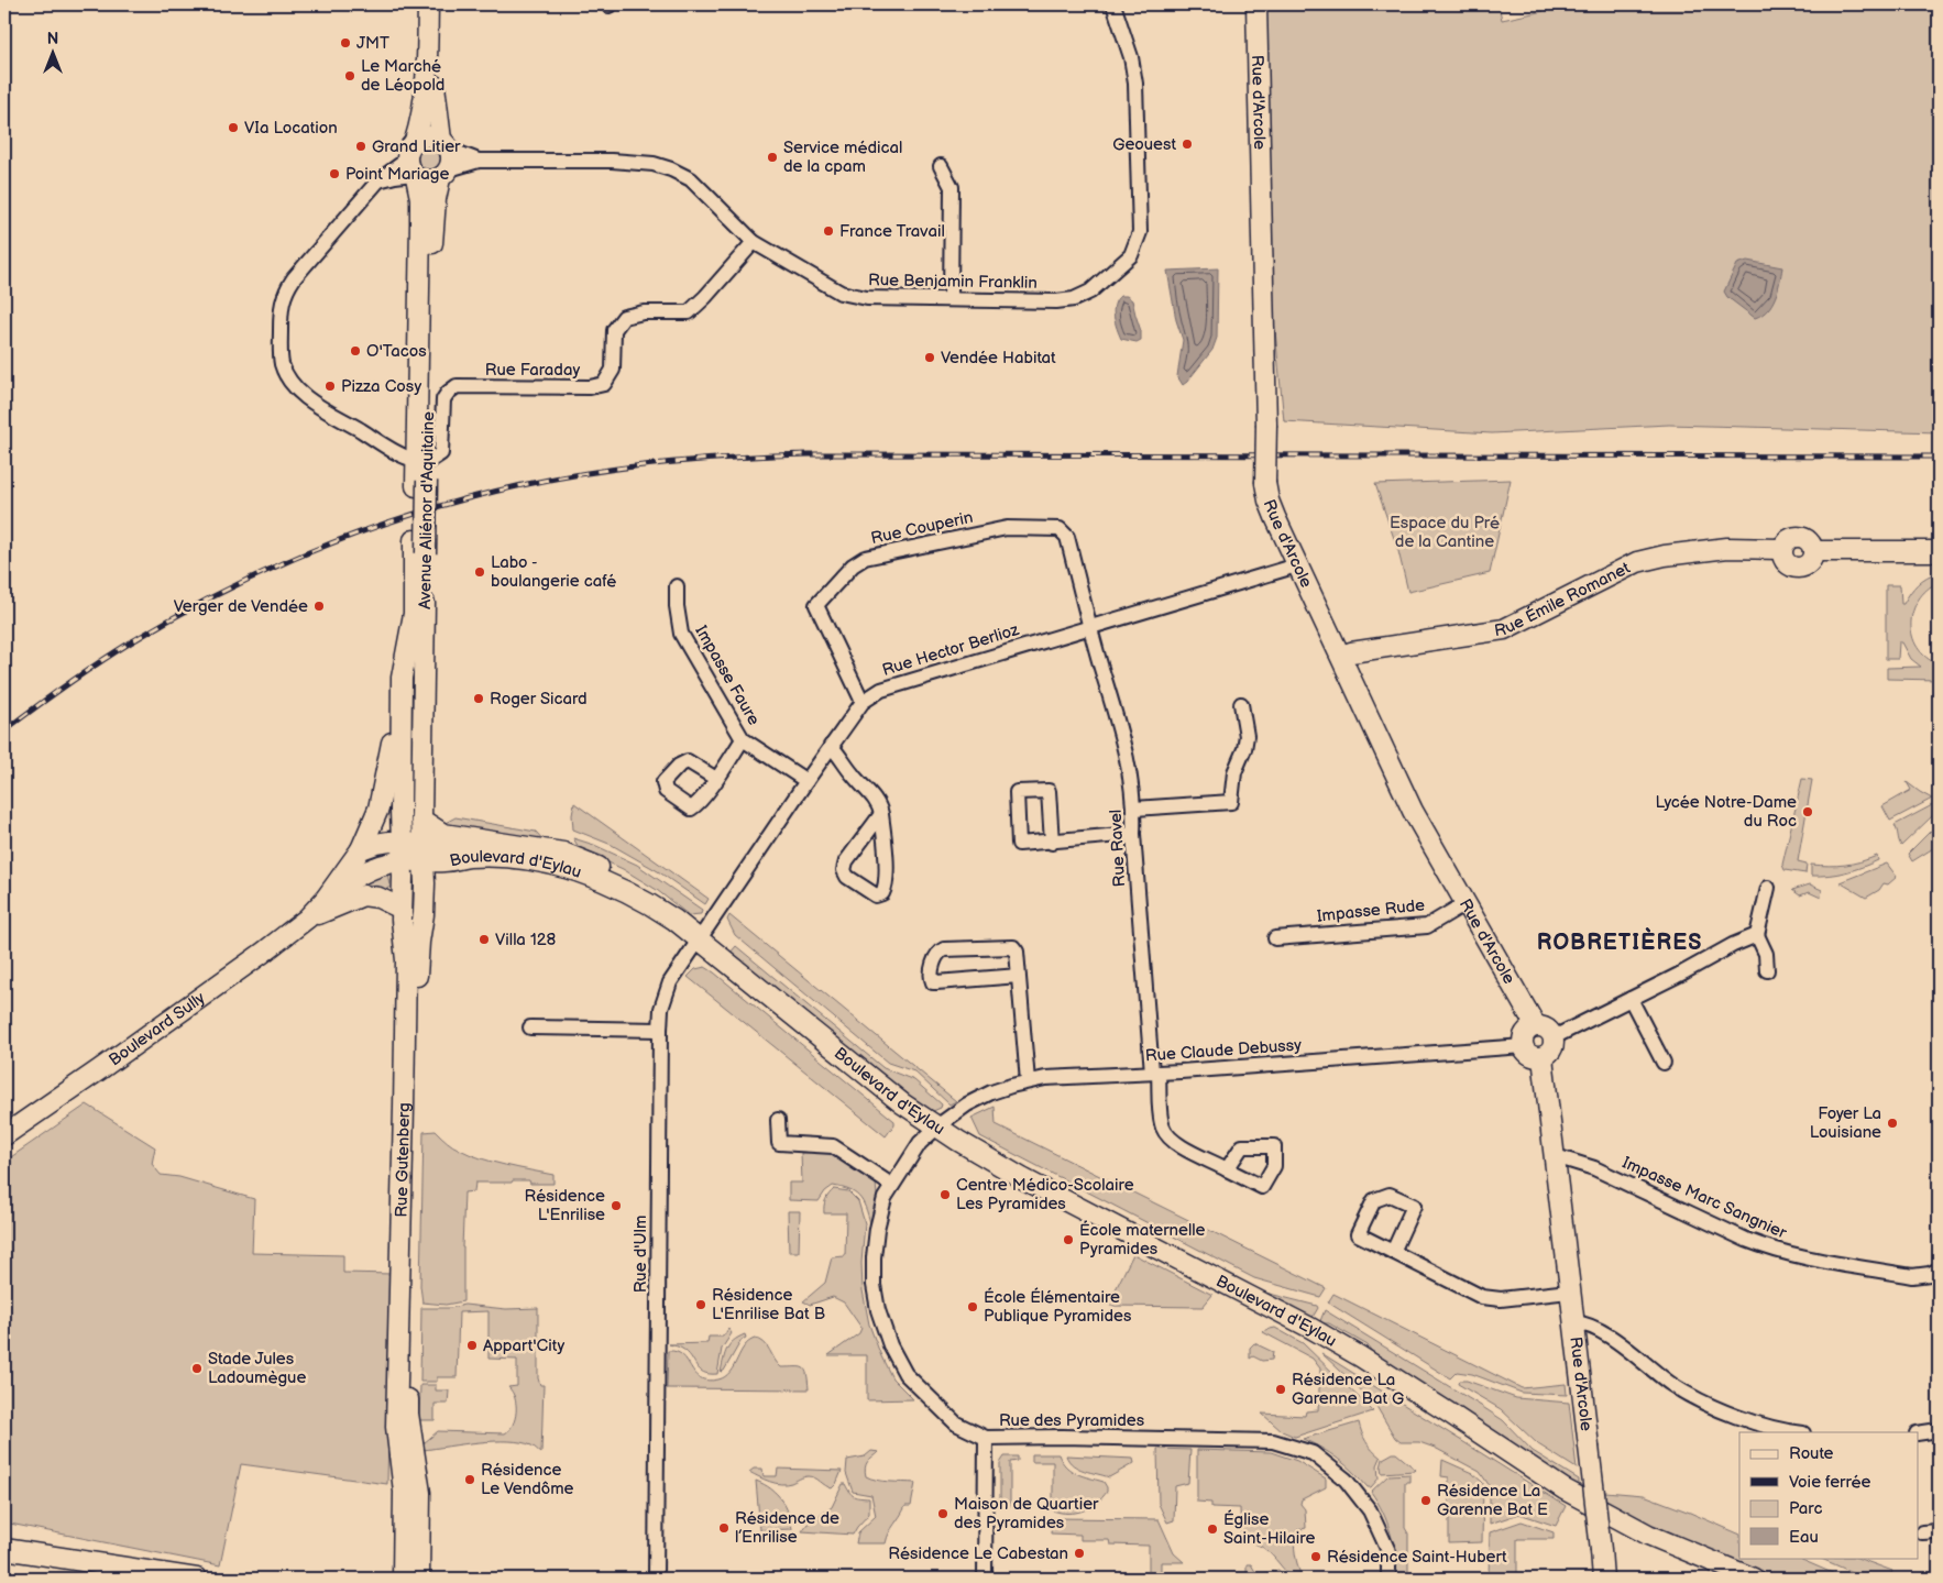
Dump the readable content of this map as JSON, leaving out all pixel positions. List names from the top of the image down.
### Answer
{
  "streets": {
    "main road": [
      "Rue d'Arcole",
      "Avenue Aliénor d'Aquitaine",
      "Rue Émile Romanet",
      "Boulevard d'Eylau",
      "Boulevard Sully",
      "Rue Gutenberg"
    ],
    "street": [
      "Rue Benjamin Franklin",
      "Rue Faraday",
      "Rue Couperin",
      "Rue Hector Berlioz",
      "Impasse Faure",
      "Rue Ravel",
      "Impasse Rude",
      "Rue Claude Debussy",
      "Impasse Marc Sangnier",
      "Rue d'Ulm",
      "Rue des Pyramides"
    ]
  },
  "crossings": [
    ["Rue d'Arcole", "Rue Émile Romanet"],
    ["Rue d'Arcole", "Rue Hector Berlioz"],
    ["Rue d'Arcole", "Impasse Rude"],
    ["Rue d'Arcole", "Rue Claude Debussy"],
    ["Rue d'Arcole", "Impasse Marc Sangnier"],
    ["Rue Benjamin Franklin", "Rue Faraday"],
    ["Rue Benjamin Franklin", "Avenue Aliénor d'Aquitaine"],
    ["Rue Faraday", "Avenue Aliénor d'Aquitaine"],
    ["Avenue Aliénor d'Aquitaine", "Boulevard d'Eylau"],
    ["Avenue Aliénor d'Aquitaine", "Boulevard Sully"],
    ["Avenue Aliénor d'Aquitaine", "Rue Gutenberg"],
    ["Rue Couperin", "Rue Hector Berlioz"],
    ["Rue Couperin", "Rue Ravel"],
    ["Rue Hector Berlioz", "Impasse Faure"],
    ["Rue Hector Berlioz", "Rue Ravel"],
    ["Rue Hector Berlioz", "Boulevard d'Eylau"],
    ["Rue Hector Berlioz", "Rue d'Ulm"],
    ["Rue Ravel", "Rue Claude Debussy"],
    ["Boulevard d'Eylau", "Boulevard Sully"],
    ["Boulevard d'Eylau", "Rue Claude Debussy"],
    ["Boulevard d'Eylau", "Rue Gutenberg"],
    ["Boulevard d'Eylau", "Rue d'Ulm"],
    ["Boulevard d'Eylau", "Rue des Pyramides"],
    ["Boulevard Sully", "Rue Gutenberg"],
    ["Rue Claude Debussy", "Rue des Pyramides"]
  ],
  "districts": ["ROBRETIÈRES"],
  "parks": ["Espace du Pré de la Cantine"],
  "places": [
    "JMT",
    "Le Marché de Léopold",
    "VIa Location",
    "Geouest",
    "Grand Litier",
    "Service médical de la cpam",
    "Point Mariage",
    "France Travail",
    "O'Tacos",
    "Vendée Habitat",
    "Pizza Cosy",
    "Labo - boulangerie café",
    "Verger de Vendée",
    "Roger Sicard",
    "Lycée Notre-Dame du Roc",
    "Villa 128",
    "Foyer La Louisiane",
    "Centre Médico-Scolaire Les Pyramides",
    "Résidence L'Enrilise",
    "École maternelle Pyramides",
    "Résidence L'Enrilise Bat B",
    "École Élémentaire Publique Pyramides",
    "Appart'City",
    "Stade Jules Ladoumègue",
    "Résidence La Garenne Bat G",
    "Résidence Le Vendôme",
    "Résidence La Garenne Bat E",
    "Maison de Quartier des Pyramides",
    "Résidence de l’Enrilise",
    "Église Saint-Hilaire",
    "Résidence Le Cabestan",
    "Résidence Saint-Hubert"
  ],
  "legend": [
    "Route",
    "Voie ferrée",
    "Parc",
    "Eau"
  ],
  "north": "top"
}
